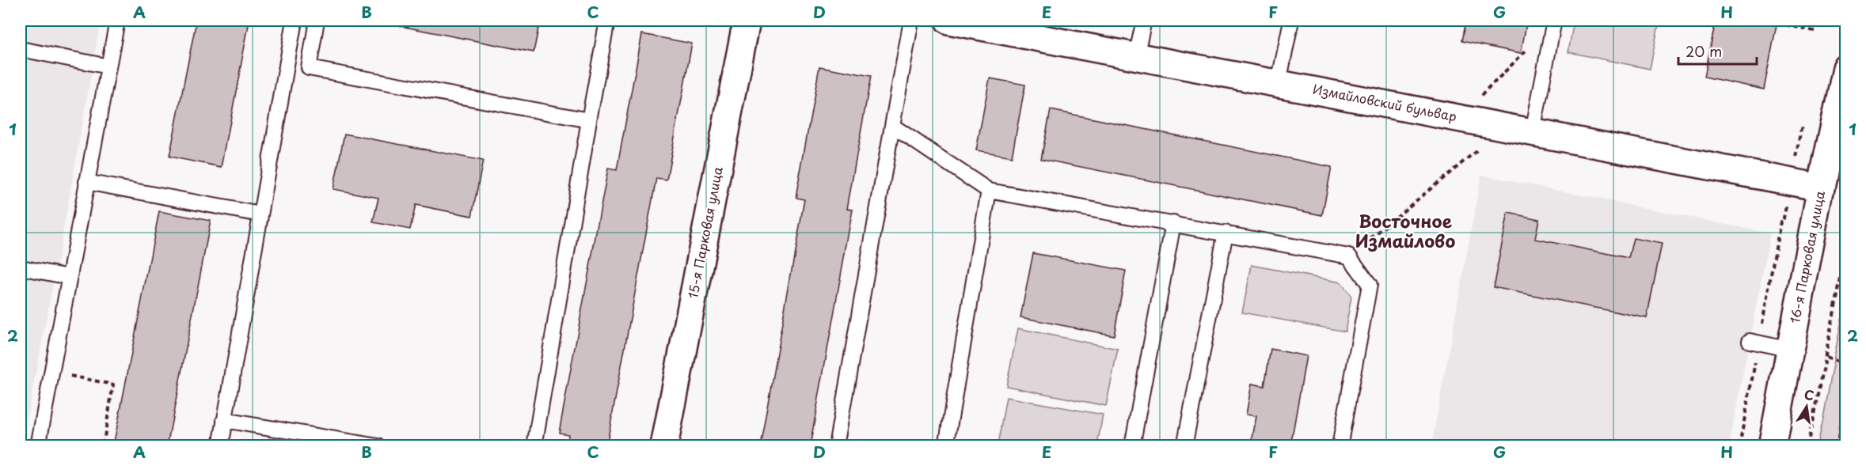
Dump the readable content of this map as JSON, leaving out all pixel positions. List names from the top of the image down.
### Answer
{
  "streets": {
    "street": ["Измайловский бульвар", "15-я Парковая улица", "16-я Парковая улица"]
  },
  "crossings": [
    ["Измайловский бульвар", "16-я Парковая улица"]
  ],
  "districts": ["Восточное Измайлово"],
  "scale_bar": "20 m",
  "north": "top",
  "grid": {
    "columns": [
      "A",
      "B",
      "C",
      "D",
      "E",
      "F",
      "G",
      "H"
    ],
    "rows": ["1", "2"]
  }
}
